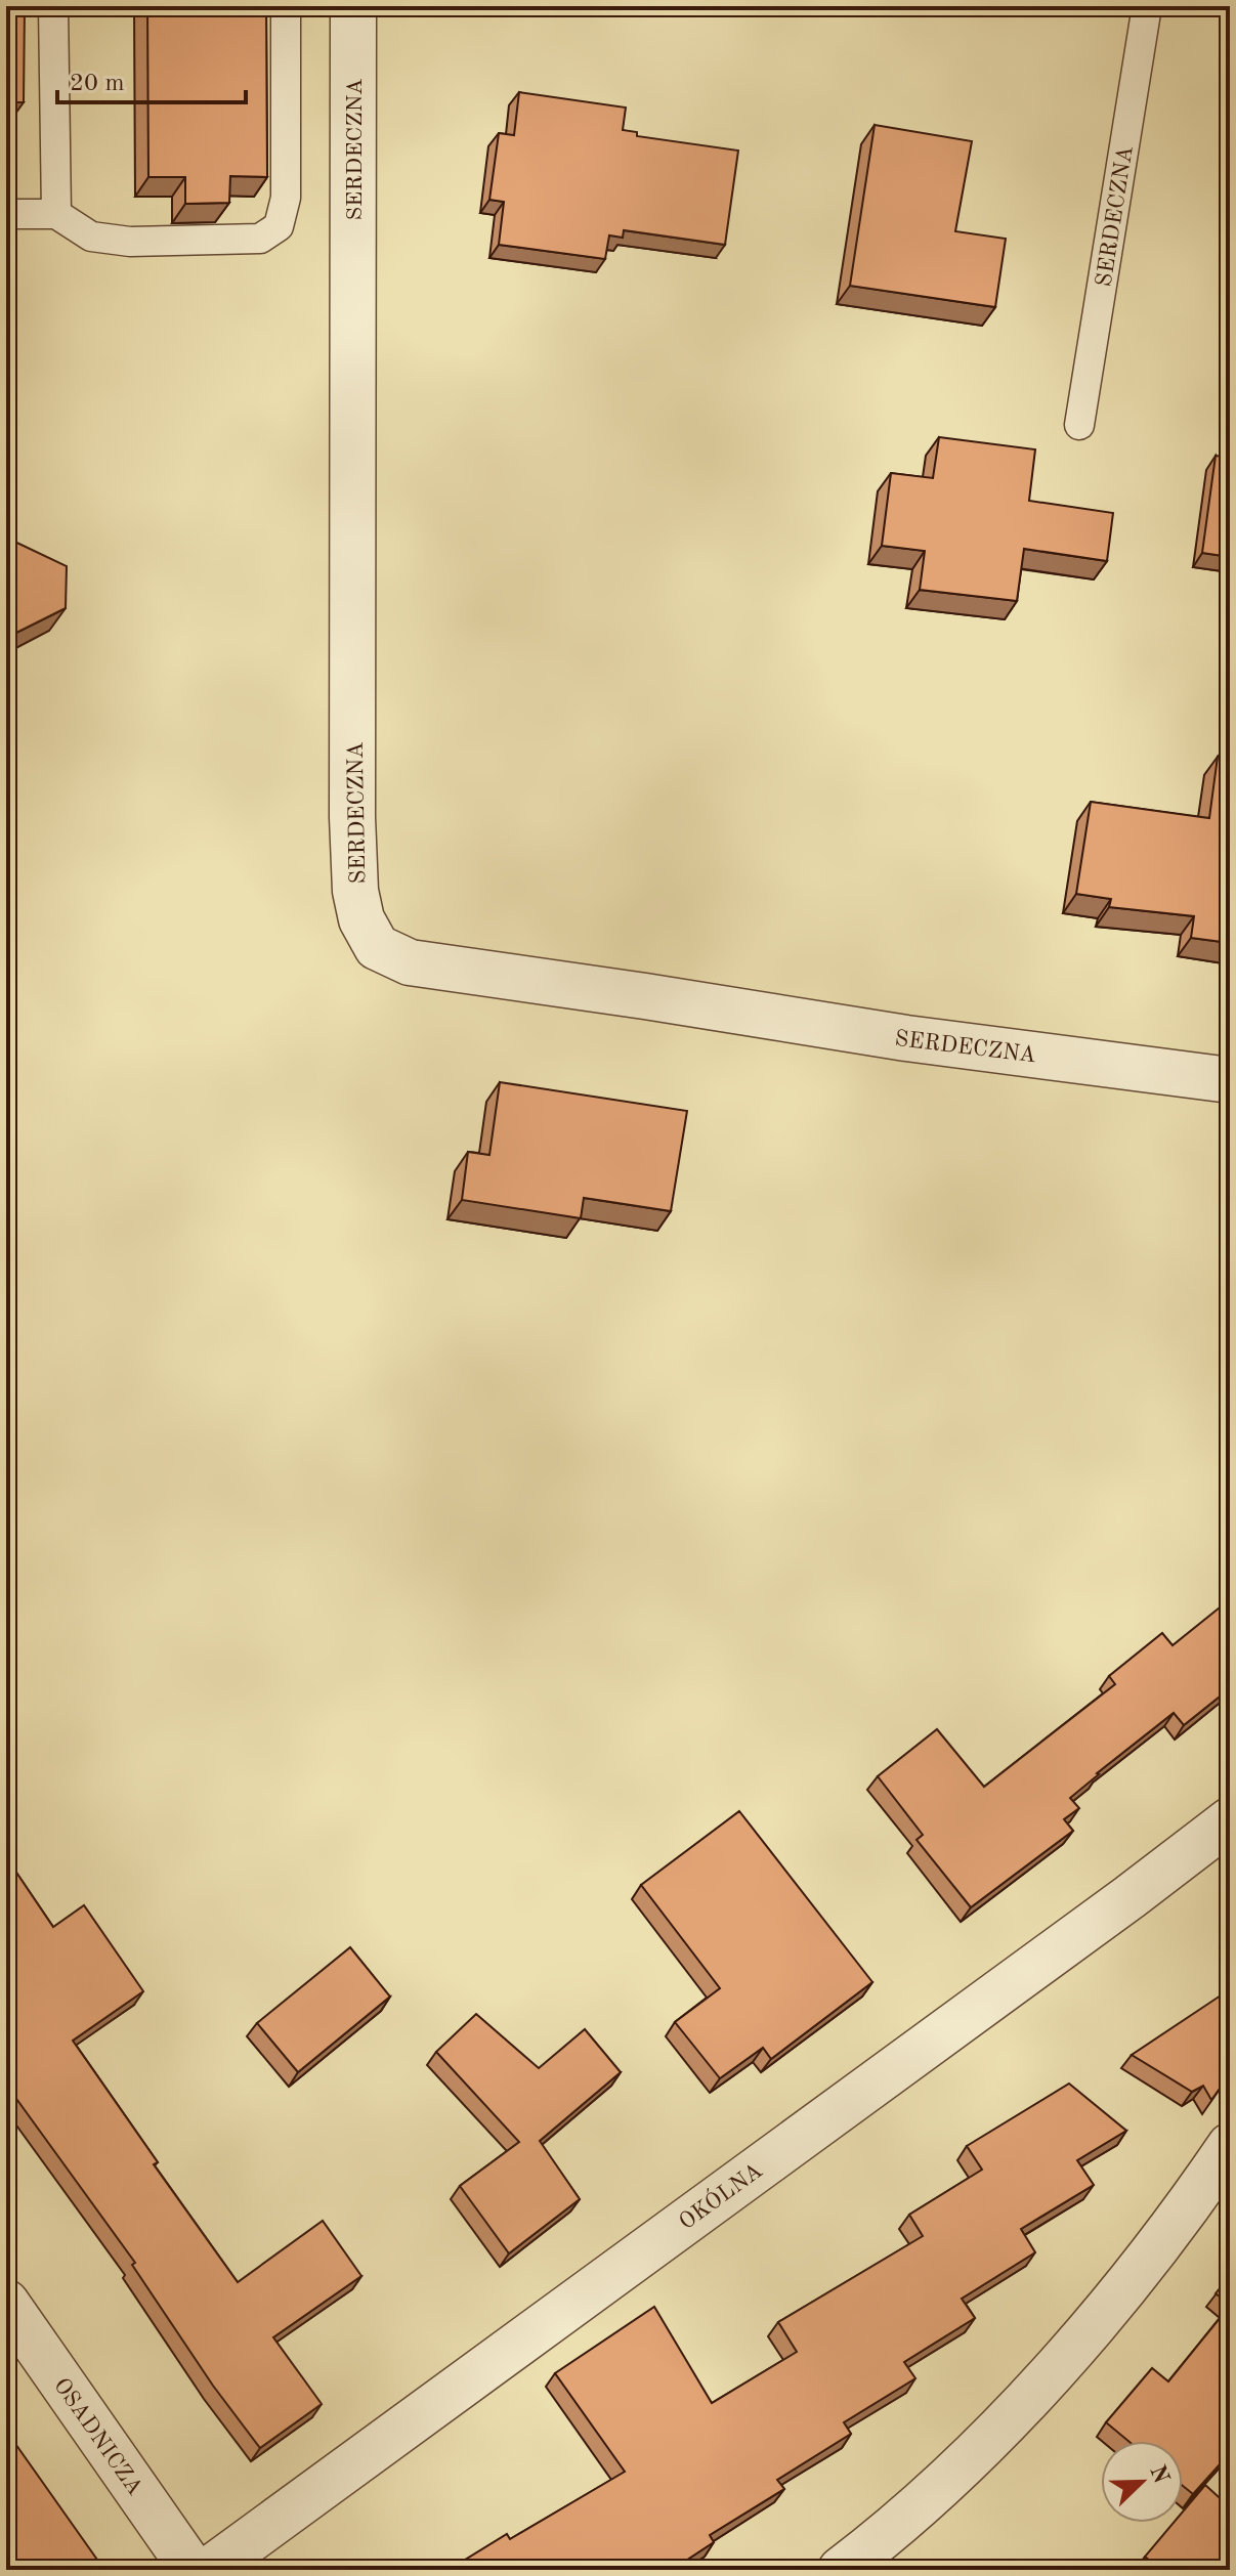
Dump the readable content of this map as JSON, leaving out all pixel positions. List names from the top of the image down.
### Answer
{
  "streets": {
    "street": ["SERDECZNA", "OKÓLNA", "OSADNICZA"]
  },
  "scale_bar": "20 m",
  "north": "top right"
}
